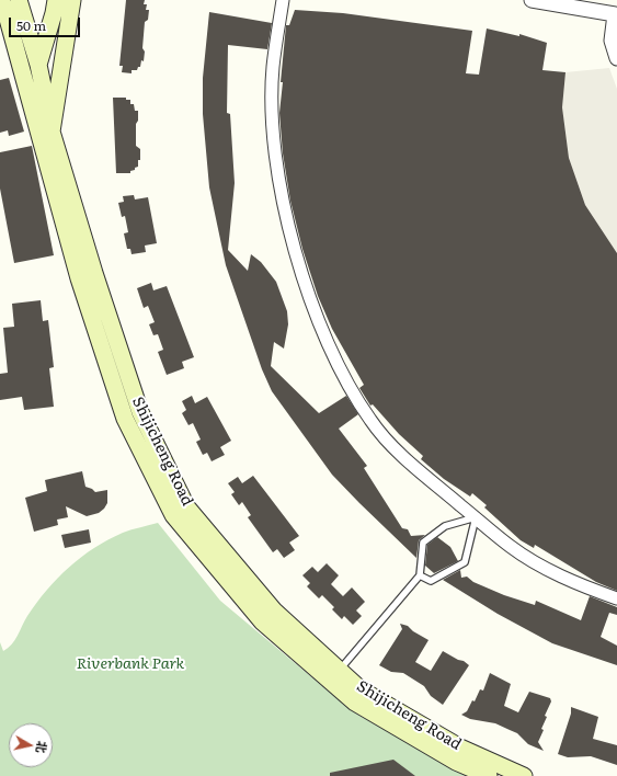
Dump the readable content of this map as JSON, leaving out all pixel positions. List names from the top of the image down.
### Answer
{
  "streets": {
    "main road": ["Shijicheng Road"]
  },
  "parks": ["Riverbank Park"],
  "scale_bar": "50 m",
  "north": "right"
}
